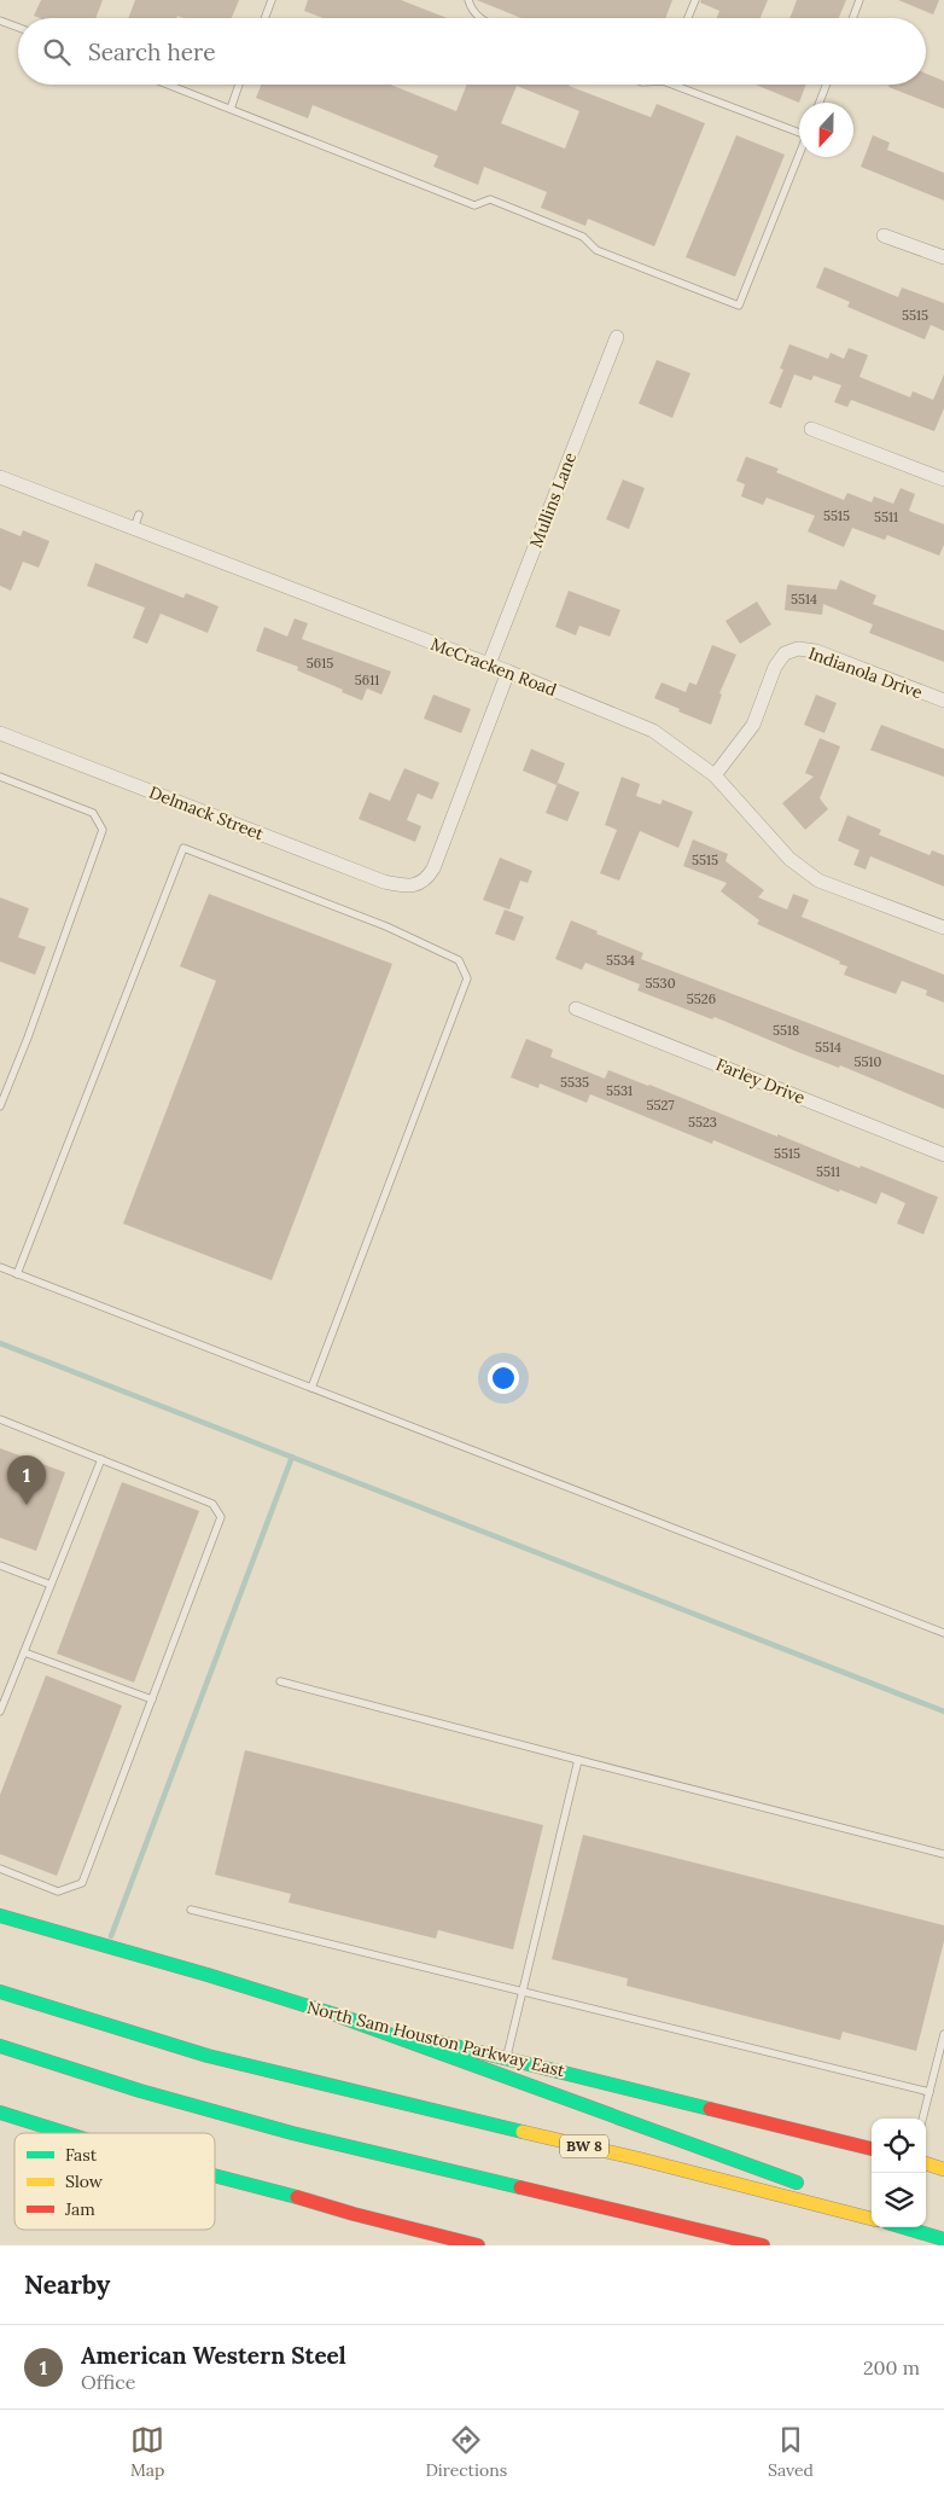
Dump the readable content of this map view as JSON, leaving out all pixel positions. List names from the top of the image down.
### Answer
{
  "streets": {
    "main road": ["North Sam Houston Parkway East", "BW 8"],
    "street": [
      "Mullins Lane",
      "McCracken Road",
      "Indianola Drive",
      "Delmack Street",
      "Farley Drive"
    ]
  },
  "crossings": [
    ["Mullins Lane", "McCracken Road"],
    ["McCracken Road", "Indianola Drive"],
    ["McCracken Road", "Delmack Street"]
  ],
  "house_numbers": [
    "5515",
    "5515",
    "5511",
    "5514",
    "5615",
    "5611",
    "5515",
    "5534",
    "5530",
    "5526",
    "5518",
    "5514",
    "5510",
    "5535",
    "5531",
    "5527",
    "5523",
    "5515",
    "5511"
  ],
  "legend": ["Fast", "Slow", "Jam"],
  "north": "bottom",
  "page": {
    "search": "Search here",
    "pins": "1",
    "heading": "Nearby",
    "list": [
      {
        "mark": "1",
        "name": "American Western Steel",
        "note": "Office",
        "value": "200 m"
      }
    ],
    "nav": ["Map", "Directions", "Saved"]
  }
}
